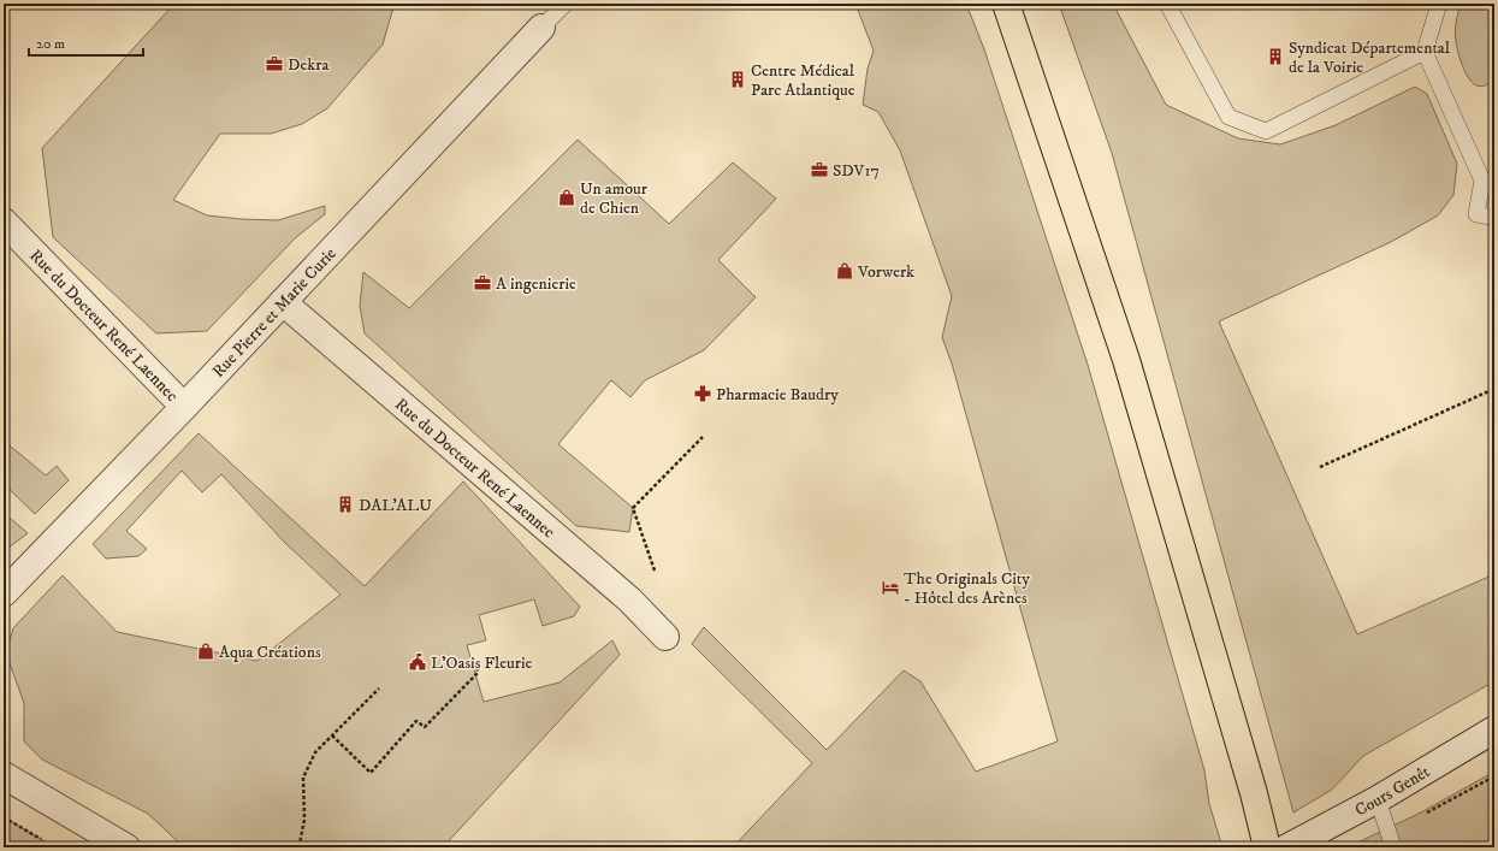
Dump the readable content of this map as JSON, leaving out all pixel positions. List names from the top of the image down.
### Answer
{
  "streets": {
    "street": ["Rue Pierre et Marie Curie", "Rue du Docteur René Laennec", "Cours Genêt"]
  },
  "crossings": [
    ["Rue Pierre et Marie Curie", "Rue du Docteur René Laennec"]
  ],
  "places": {
    "building": ["Syndicat Départemental de la Voirie", "Centre Médical Parc Atlantique", "DAL'ALU"],
    "office": ["Dekra", "SDV17", "A ingenierie"],
    "shop": ["Un amour de Chien", "Vorwerk", "Aqua Créations"],
    "pharmacy": ["Pharmacie Baudry"],
    "hotel": ["The Originals City - Hôtel des Arènes"],
    "public building": ["L'Oasis Fleurie"]
  },
  "scale_bar": "20 m"
}
